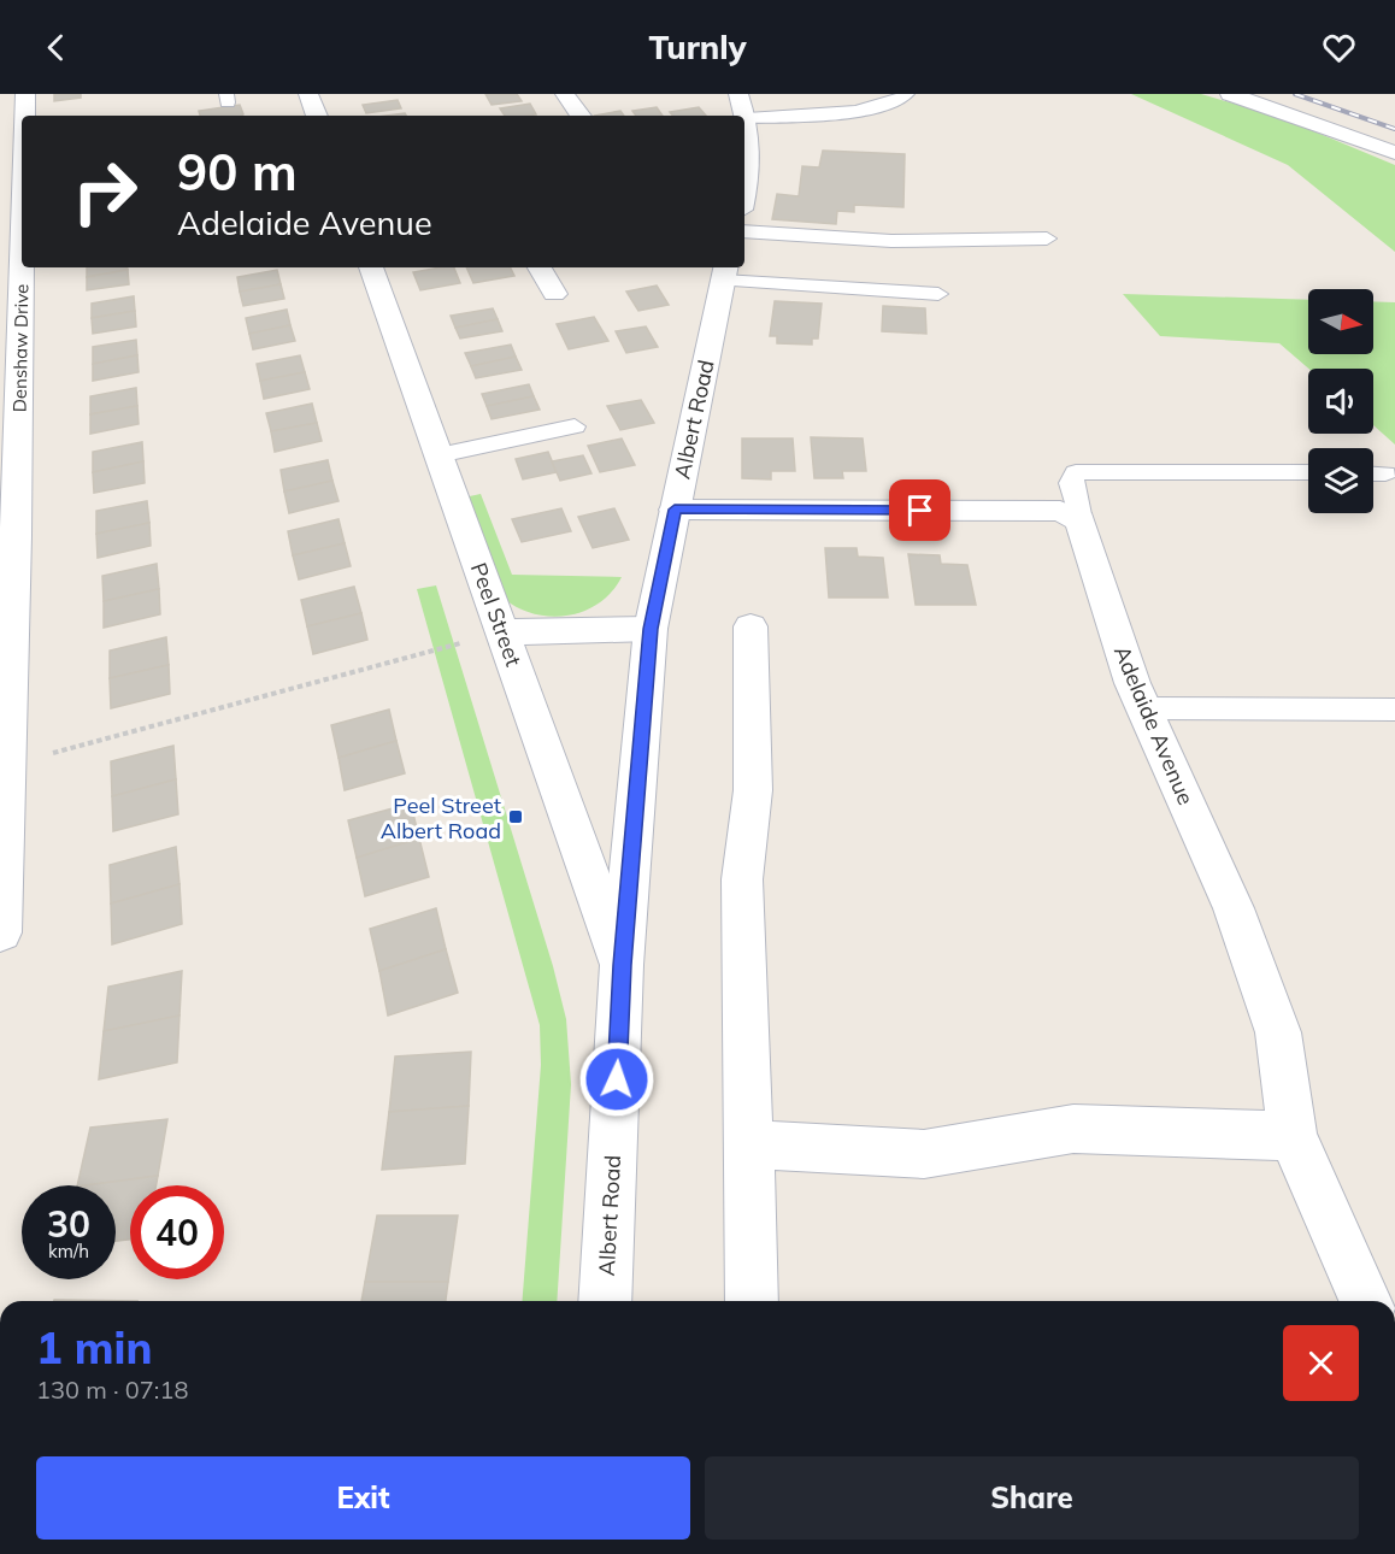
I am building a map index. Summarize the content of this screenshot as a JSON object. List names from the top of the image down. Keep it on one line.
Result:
{"streets":{"street":["Denshaw Drive","Albert Road","Peel Street","Adelaide Avenue"]},"crossings":[["Albert Road","Peel Street"]],"places":{"transit":["Peel Street Albert Road"]},"north":"right","page":{"header":"Turnly","turn":["90 m","Adelaide Avenue"],"speed":"30 km/h","limit":"40","heading":["1 min","130 m · 07:18"],"buttons":["Exit","Share"]}}
